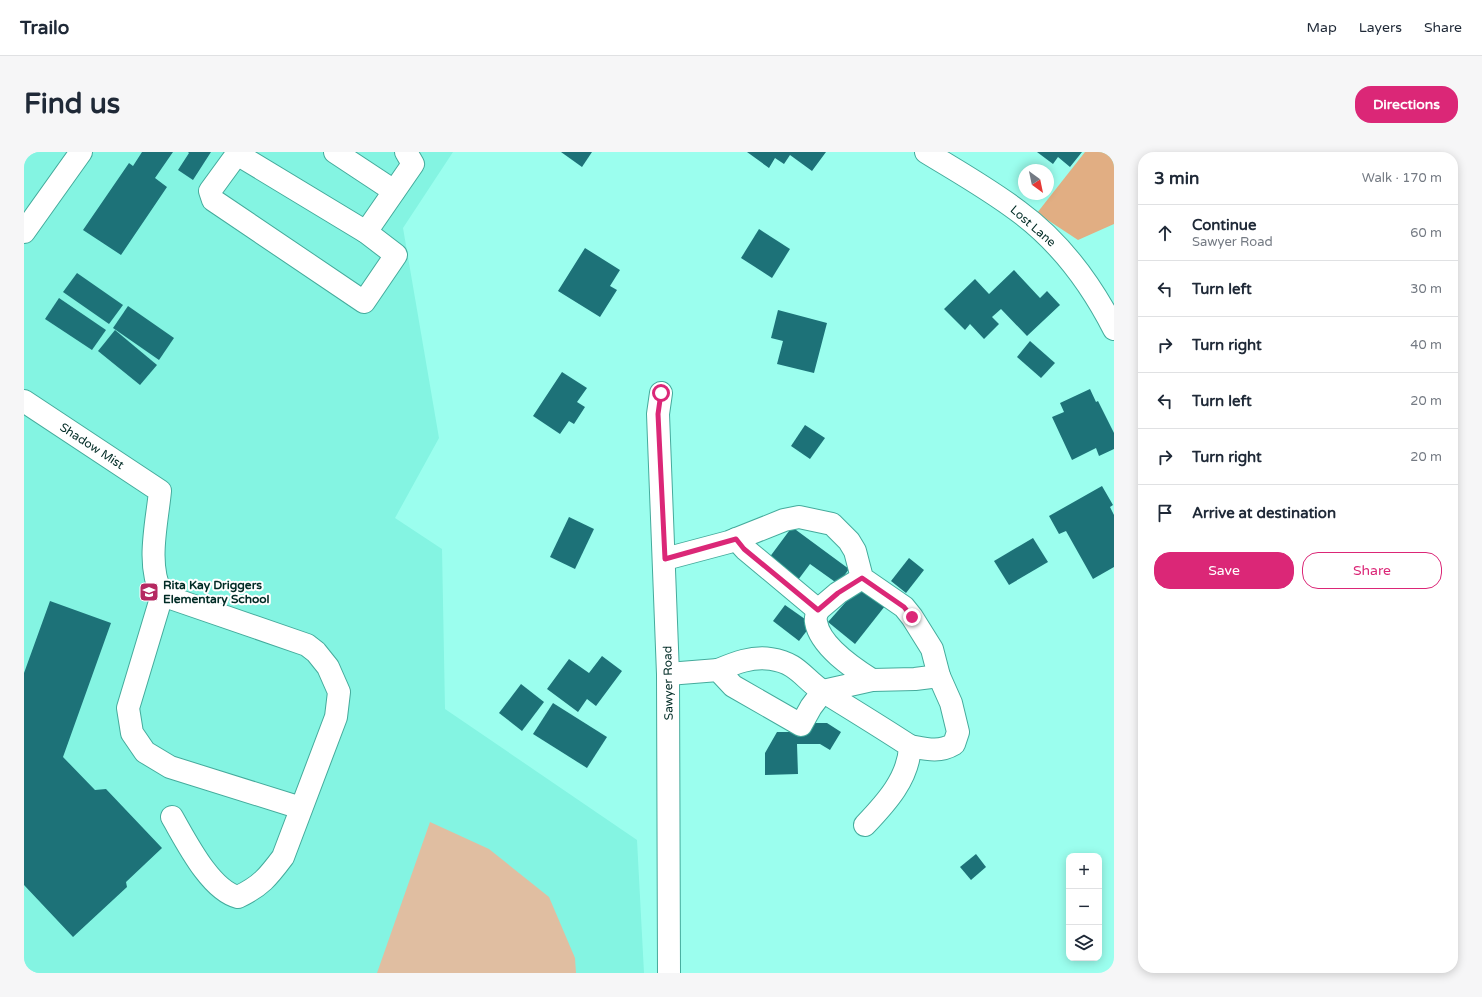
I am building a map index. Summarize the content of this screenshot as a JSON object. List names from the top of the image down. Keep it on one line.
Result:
{"streets":{"street":["Lost Lane","Shadow Mist","Sawyer Road"]},"places":{"school or university":["Rita Kay Driggers Elementary School"]},"north":"bottom right","page":{"header":"Trailo","nav":["Map","Layers","Share"],"buttons":["Directions",["Save","Share"]],"title":"Find us","heading":["3 min","Walk · 170 m"],"list":[["Continue","Sawyer Road","60 m"],["Turn left","30 m"],["Turn right","40 m"],["Turn left","20 m"],["Turn right","20 m"],"Arrive at destination"],"map_buttons":["+","−"]}}
